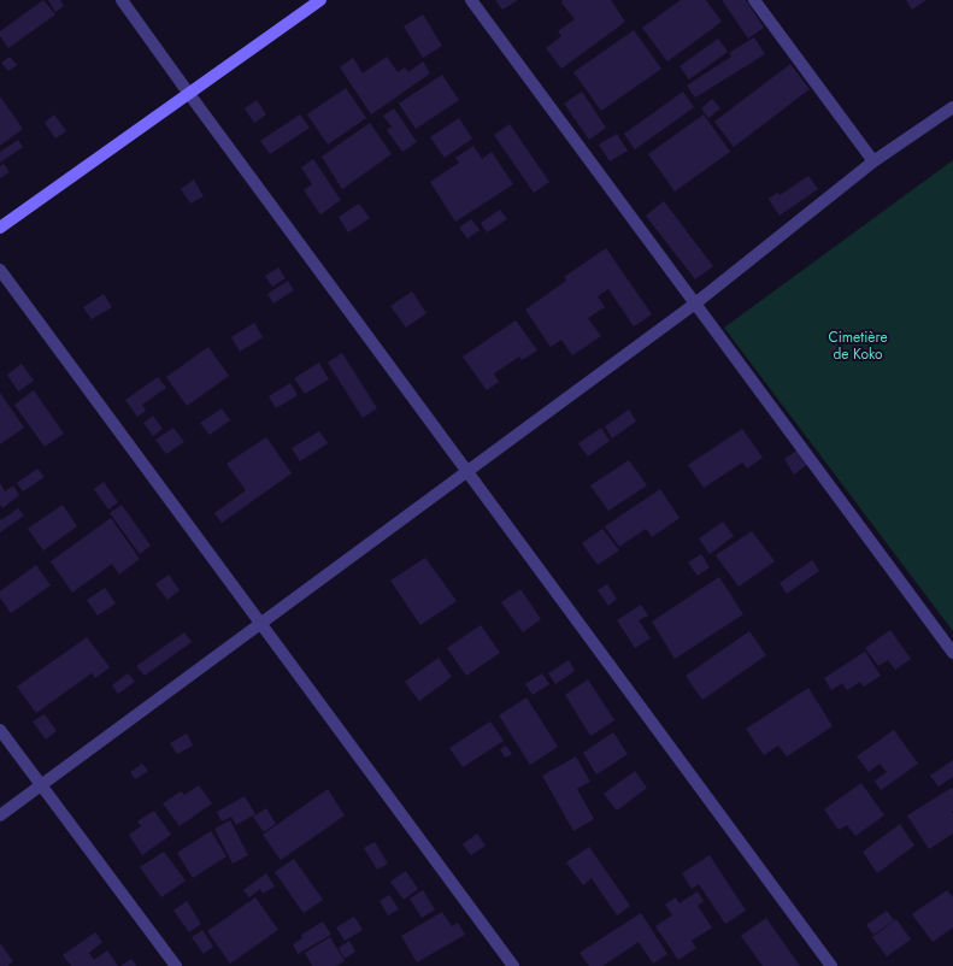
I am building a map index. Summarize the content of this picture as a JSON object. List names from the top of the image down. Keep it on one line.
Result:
{"parks":["Cimetière de Koko"]}
